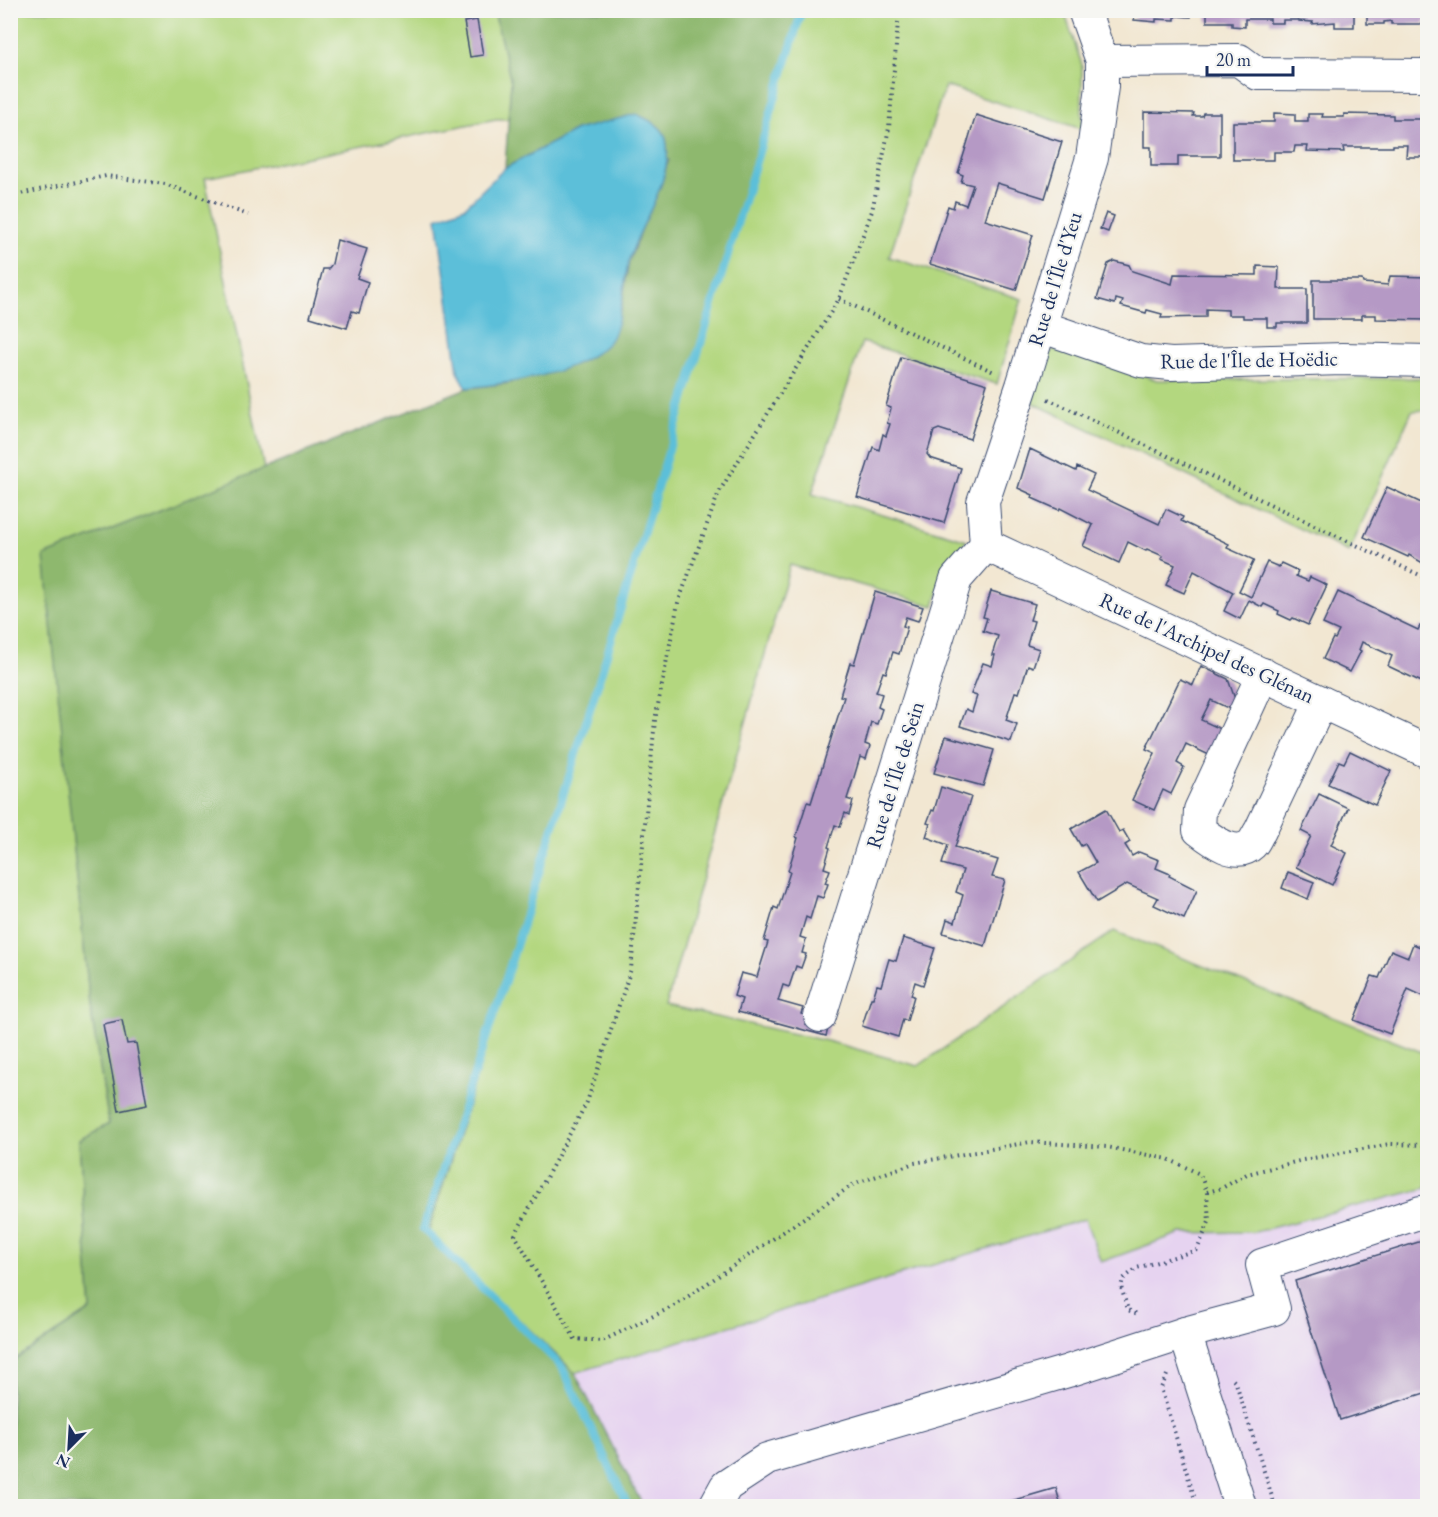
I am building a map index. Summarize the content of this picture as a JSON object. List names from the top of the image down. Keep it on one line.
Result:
{"streets":{"street":["Rue de l'Île d'Yeu","Rue de l'Île de Hoëdic","Rue de l'Archipel des Glénan","Rue de l'Île de Sein"]},"crossings":[["Rue de l'Île d'Yeu","Rue de l'Île de Hoëdic"],["Rue de l'Île d'Yeu","Rue de l'Archipel des Glénan"],["Rue de l'Île d'Yeu","Rue de l'Île de Sein"],["Rue de l'Archipel des Glénan","Rue de l'Île de Sein"]],"scale_bar":"20 m","north":"bottom left"}
